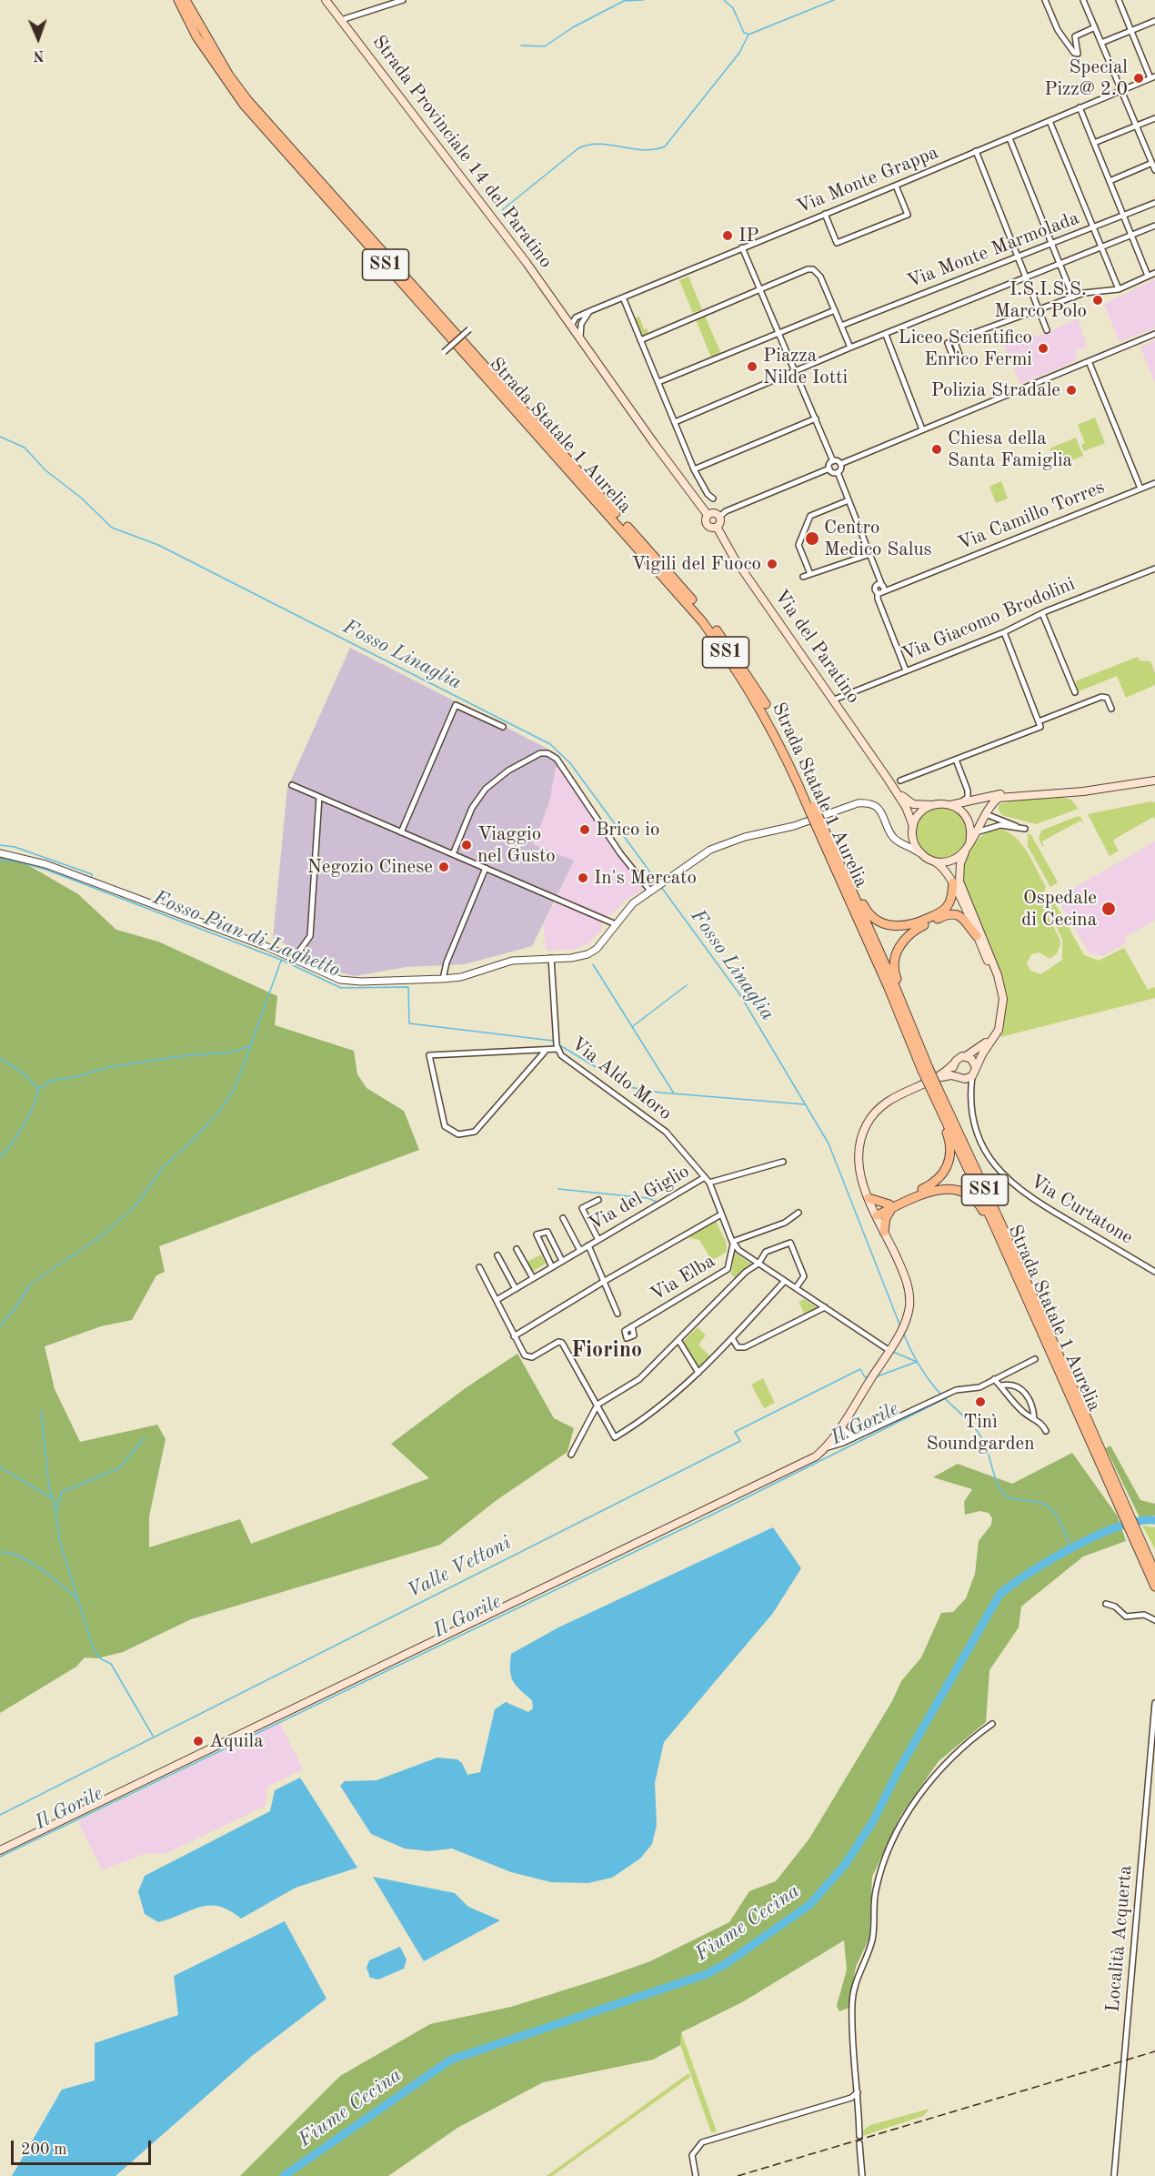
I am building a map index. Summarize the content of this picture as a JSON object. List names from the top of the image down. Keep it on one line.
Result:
{"streets":{"highway":["SS1","Strada Statale 1 Aurelia"],"main road":["Strada Provinciale 14 del Paratino","Via del Paratino"],"street":["Via Monte Grappa","Via Monte Marmolada","Via Camillo Torres","Via Giacomo Brodolini","Via Aldo Moro","Via del Giglio","Via Curtatone","Via Elba","Località Acquerta"]},"crossings":[["Strada Provinciale 14 del Paratino","Via Monte Grappa"],["Via Giacomo Brodolini","Via del Paratino"],["Via Aldo Moro","Via del Giglio"],["Via Aldo Moro","Via Elba"]],"districts":["Fiorino"],"water":["Fosso Linaglia","Fosso Pian di Laghetto","Il Gorile","Valle Vettoni","Fiume Cecina"],"places":["Special Pizz@ 2.0","IP","I.S.I.S.S. Marco Polo","Liceo Scientifico Enrico Fermi","Piazza Nilde Iotti","Polizia Stradale","Chiesa della Santa Famiglia","Centro Medico Salus","Vigili del Fuoco","Brico io","Viaggio nel Gusto","Negozio Cinese","In's Mercato","Ospedale di Cecina","Tinì Soundgarden","Aquila"],"scale_bar":"200 m","north":"bottom"}
